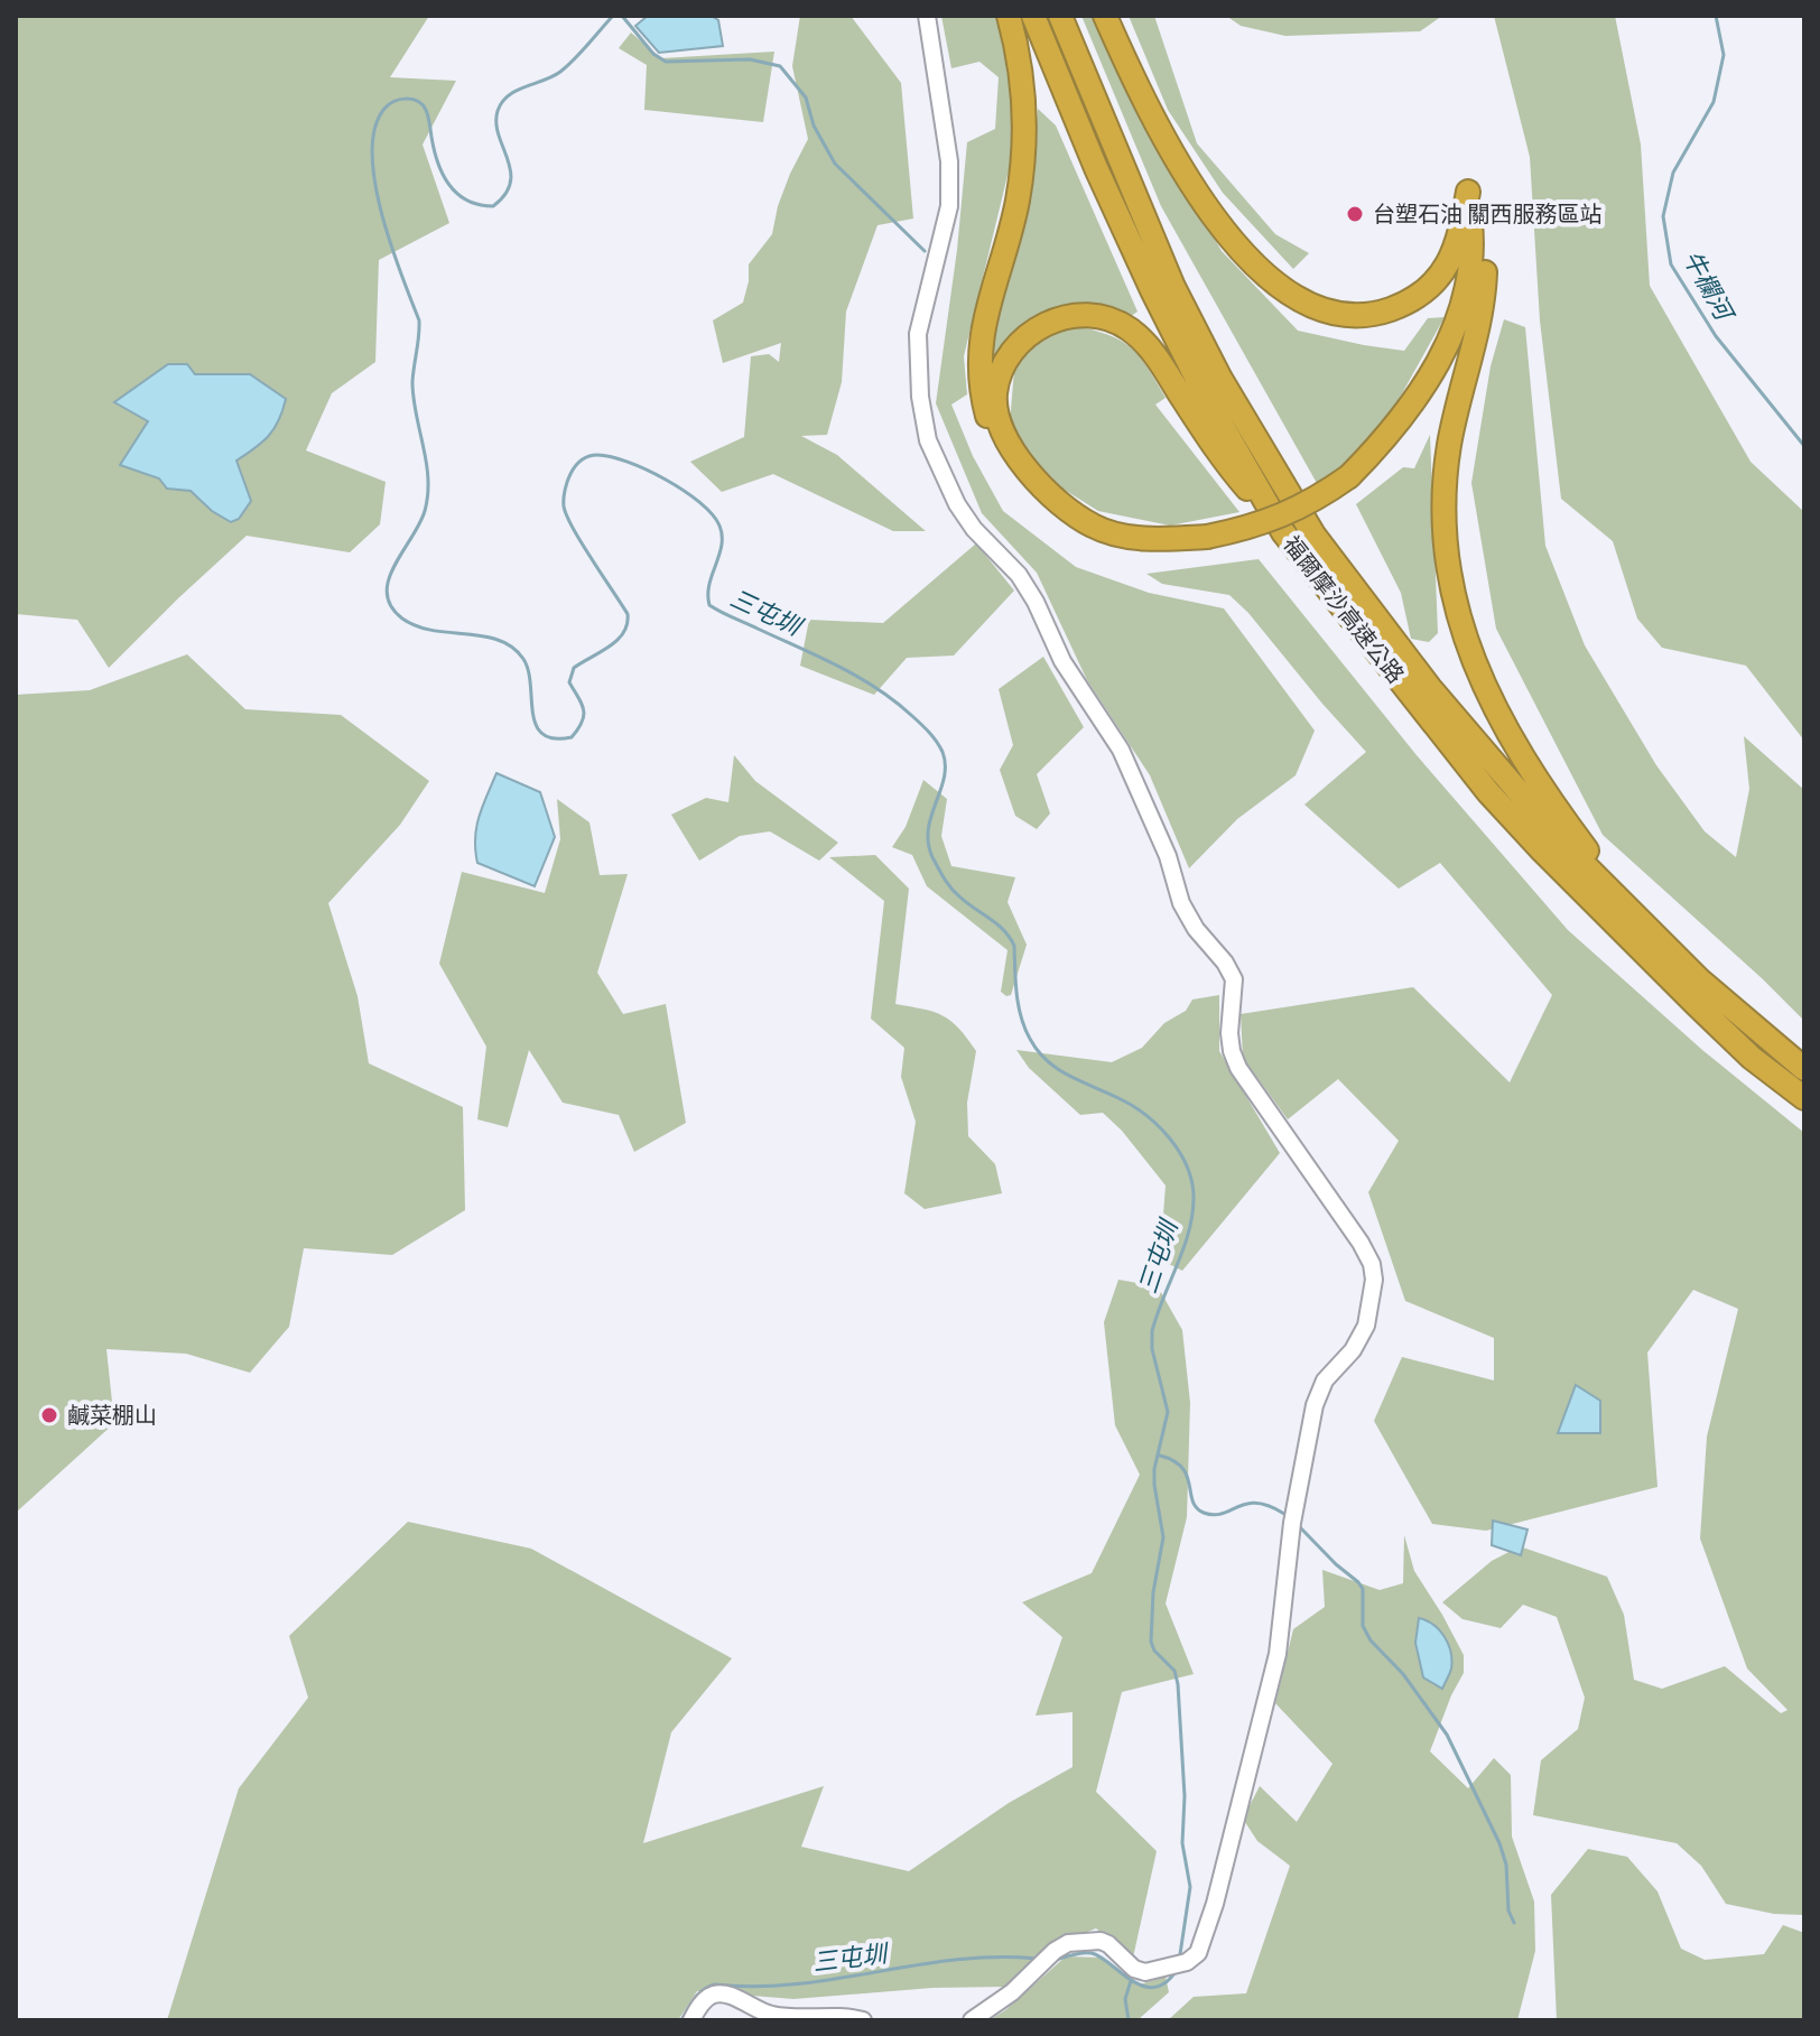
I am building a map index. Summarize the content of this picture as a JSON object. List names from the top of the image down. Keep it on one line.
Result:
{"streets":{"highway":["福爾摩沙高速公路"]},"water":["牛欄河","三屯圳"],"places":["台塑石油 關西服務區站","鹹菜棚山"]}
